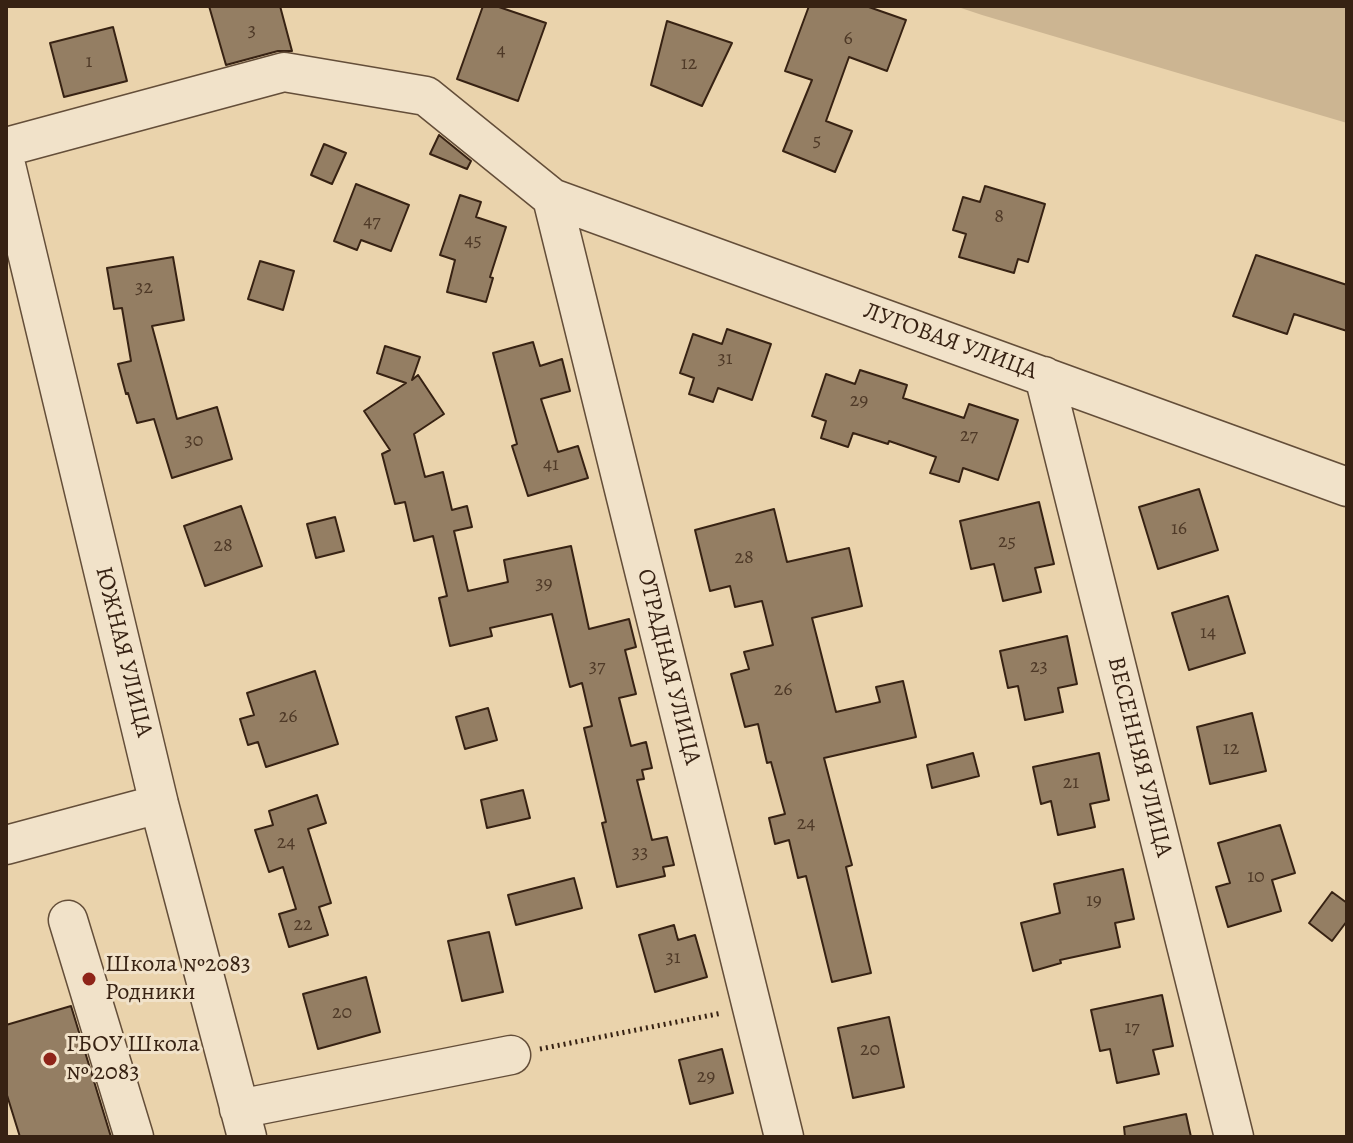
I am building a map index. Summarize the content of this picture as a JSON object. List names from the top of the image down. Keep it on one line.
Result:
{"streets":{"street":["ЛУГОВАЯ УЛИЦА","ЮЖНАЯ УЛИЦА","ОТРАДНАЯ УЛИЦА","ВЕСЕННЯЯ УЛИЦА"]},"crossings":[["ЛУГОВАЯ УЛИЦА","ОТРАДНАЯ УЛИЦА"],["ЛУГОВАЯ УЛИЦА","ВЕСЕННЯЯ УЛИЦА"]],"places":["Школа №2083 Родники","ГБОУ Школа № 2083"],"house_numbers":["3","6","4","1","12","5","8","47","45","32","31","29","27","30","41","16","25","28","28","39","14","37","23","26","26","12","21","24","24","33","10","19","22","31","20","17","20","29"]}
